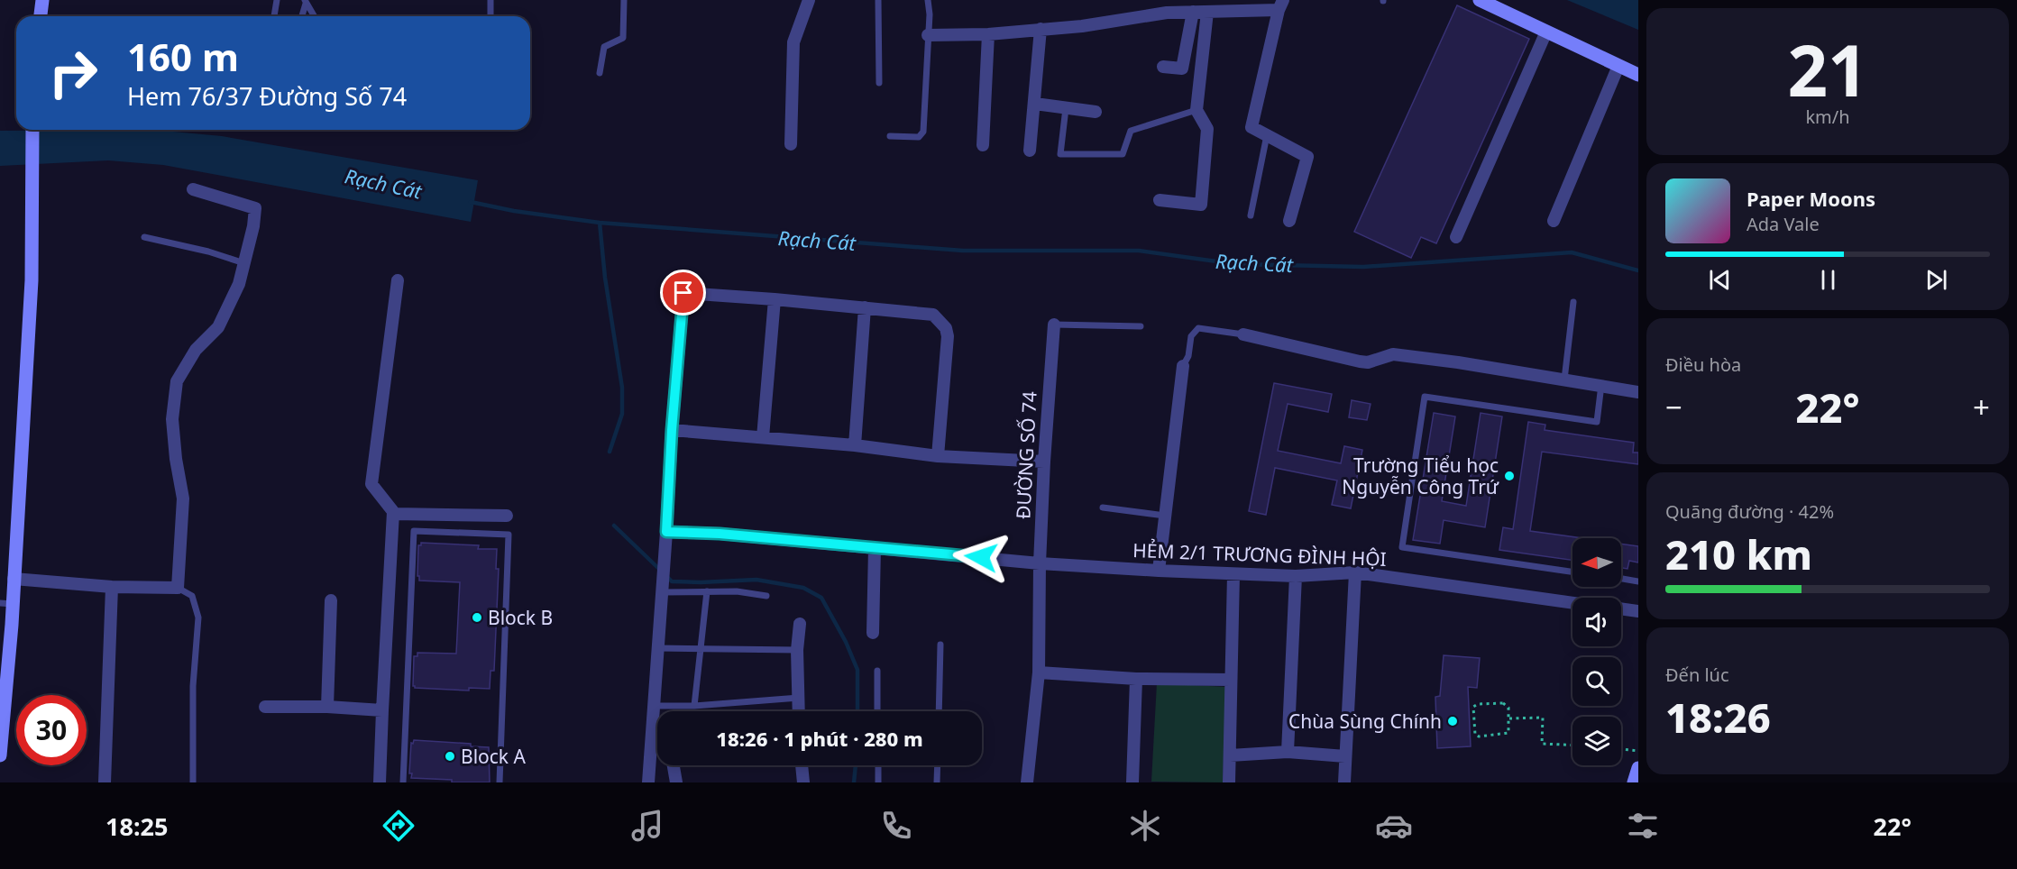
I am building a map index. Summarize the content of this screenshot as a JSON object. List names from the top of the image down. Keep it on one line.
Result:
{"streets":{"street":["ĐƯỜNG SỐ 74","HẺM 2/1 TRƯƠNG ĐÌNH HỘI"]},"crossings":[["ĐƯỜNG SỐ 74","HẺM 2/1 TRƯƠNG ĐÌNH HỘI"]],"water":["Rạch Cát"],"places":["Trường Tiểu học Nguyễn Công Trứ","Block B","Chùa Sùng Chính","Block A"],"north":"left","page":{"tile":[["21","km/h"],"Điều hòa",["Quãng đường · 42%","210 km"],["Đến lúc","18:26"]],"turn":["160 m","Hem 76/37 Đường Số 74"],"song":["Paper Moons","Ada Vale"],"heat":["−","22°","+"],"limit":"30","trip":"18:26 · 1 phút · 280 m","tabs":["18:25","22°"]}}
